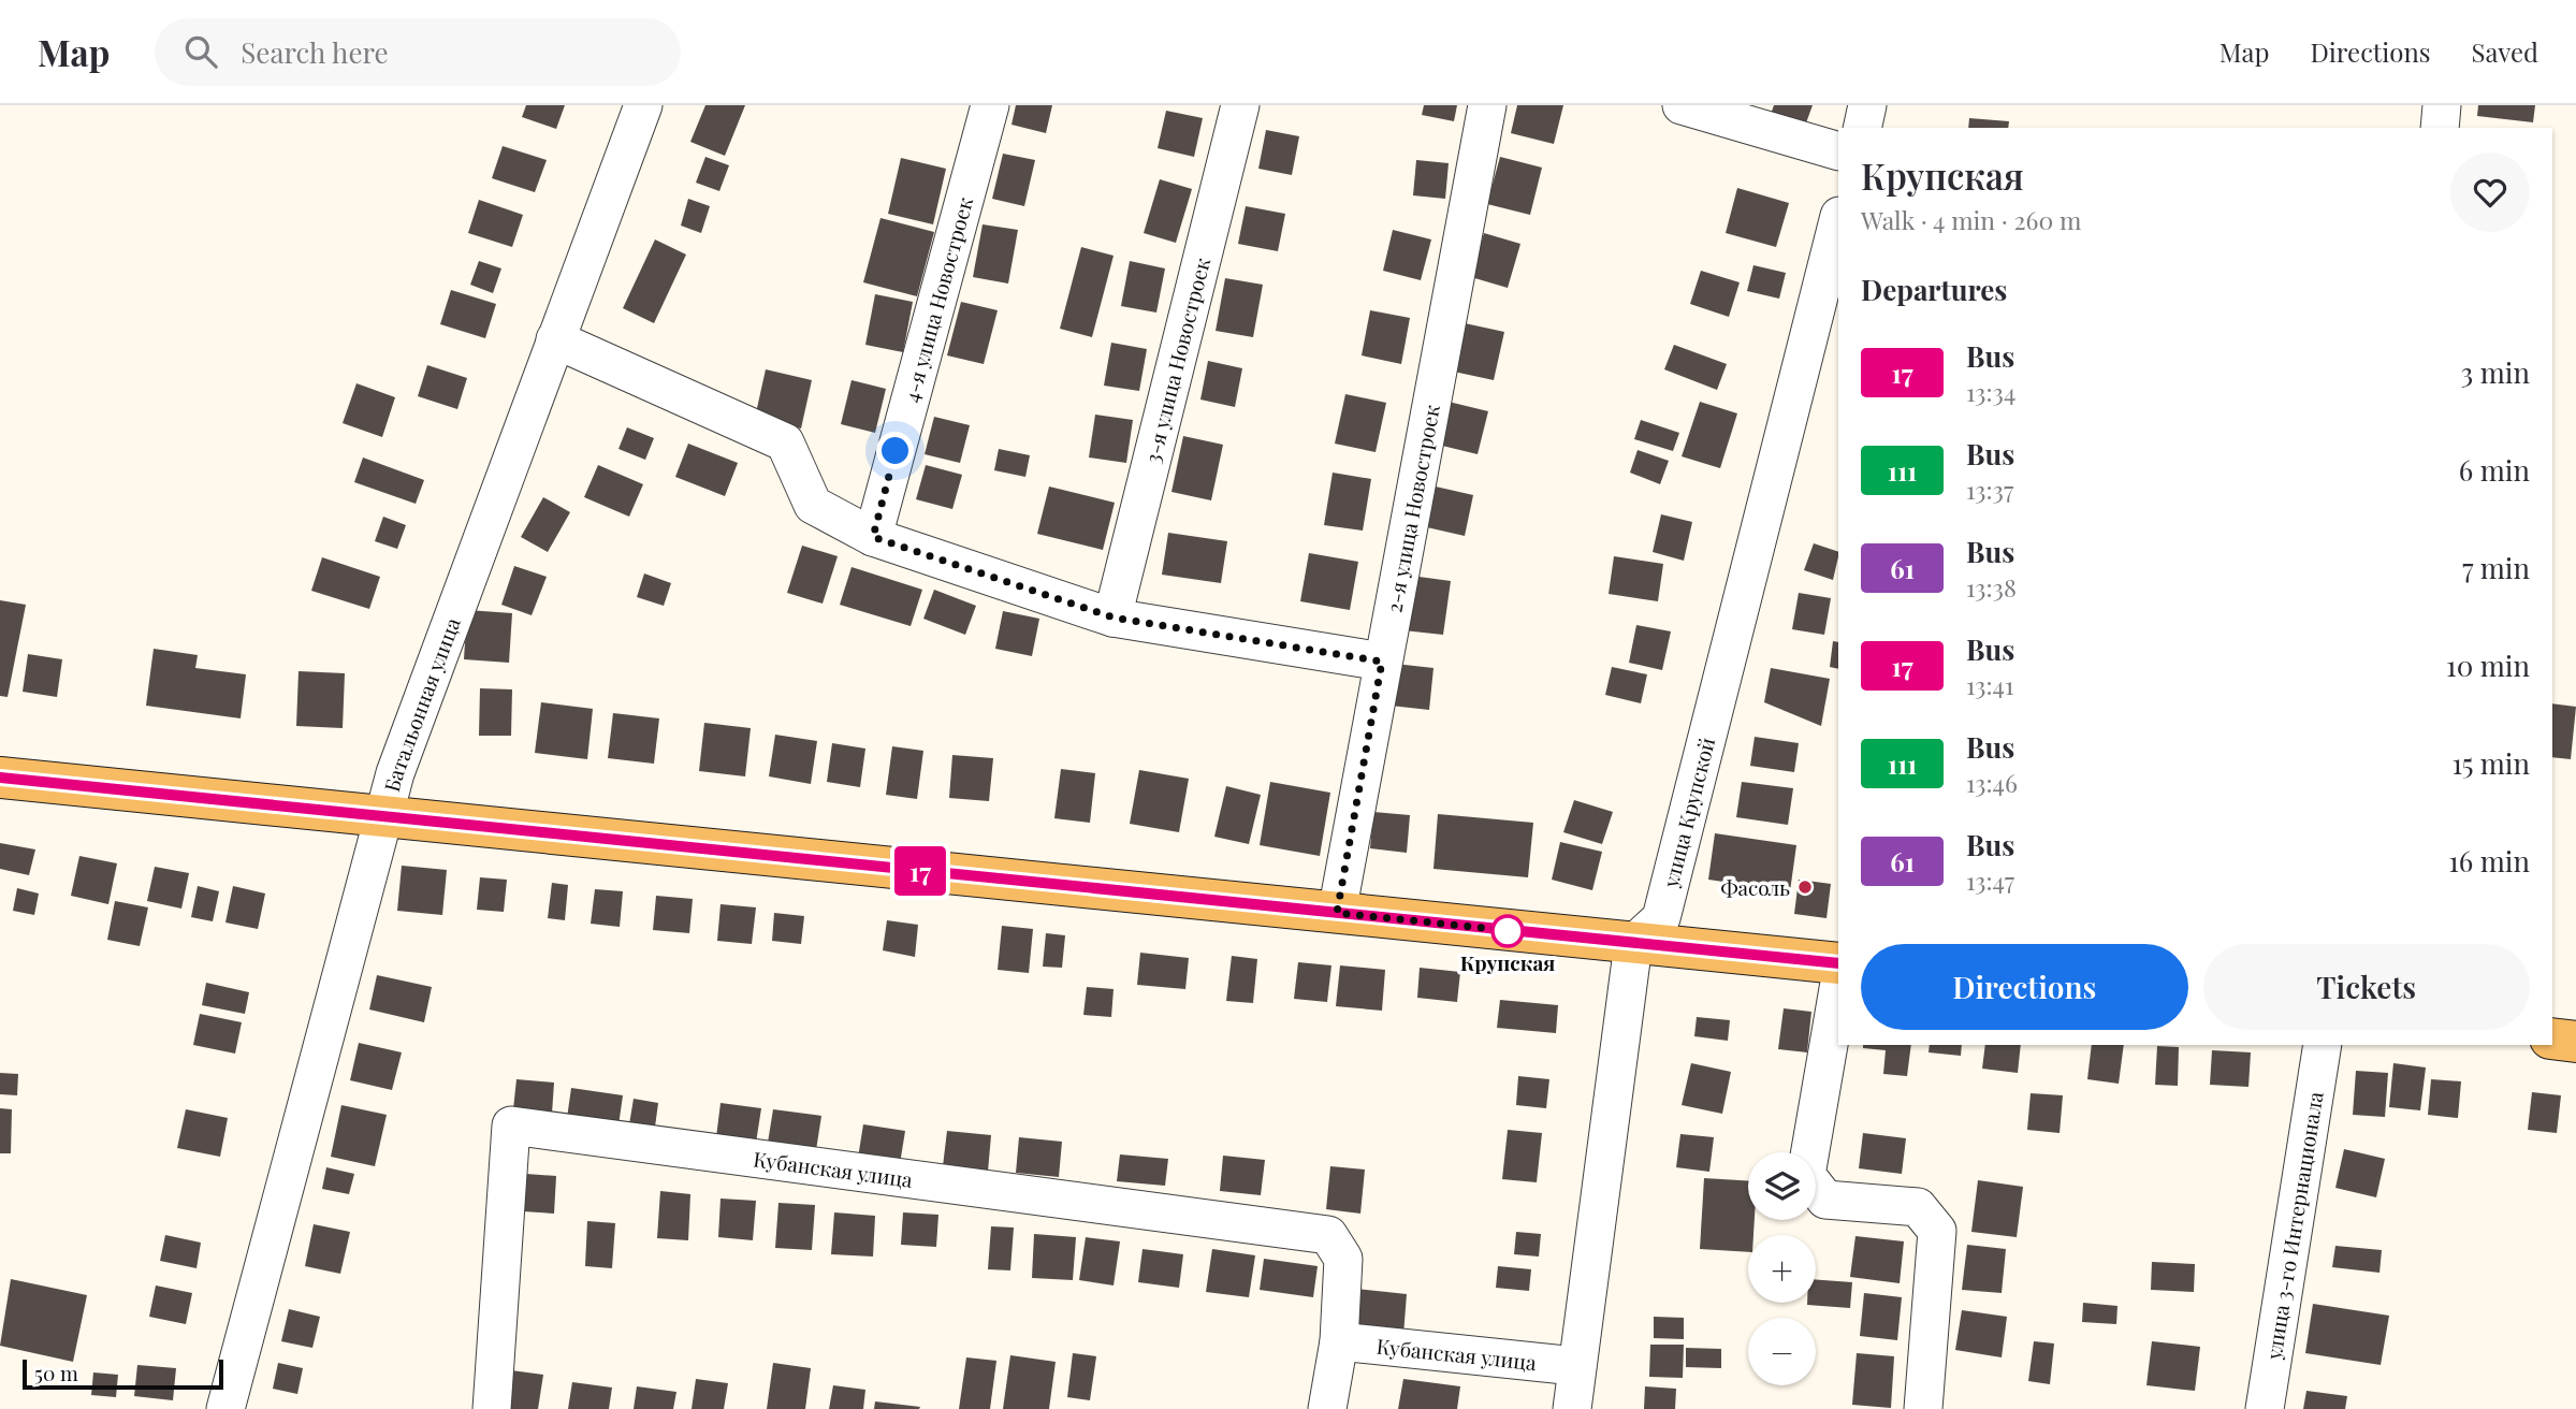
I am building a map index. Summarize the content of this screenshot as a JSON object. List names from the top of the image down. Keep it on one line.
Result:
{"streets":{"street":["4-я улица Новостроек","3-я улица Новостроек","2-я улица Новостроек","Батальонная улица","улица Крупской","Кубанская улица","улица 3-го Интернационала"]},"places":["Фасоль","Крупская"],"lines":["bus line 17"],"scale_bar":"50 m","page":{"header":"Map","search":"Search here","nav":["Map","Directions","Saved"],"on_map":"17","heading":[["Крупская","Walk · 4 min · 260 m"],"Departures"],"list":[{"mark":"17","name":"Bus","note":"13:34","value":"3 min"},{"mark":"111","name":"Bus","note":"13:37","value":"6 min"},{"mark":"61","name":"Bus","note":"13:38","value":"7 min"},{"mark":"17","name":"Bus","note":"13:41","value":"10 min"},{"mark":"111","name":"Bus","note":"13:46","value":"15 min"},{"mark":"61","name":"Bus","note":"13:47","value":"16 min"}],"buttons":["Directions","Tickets"],"map_buttons":["+","−"],"scale":"50 m"}}
